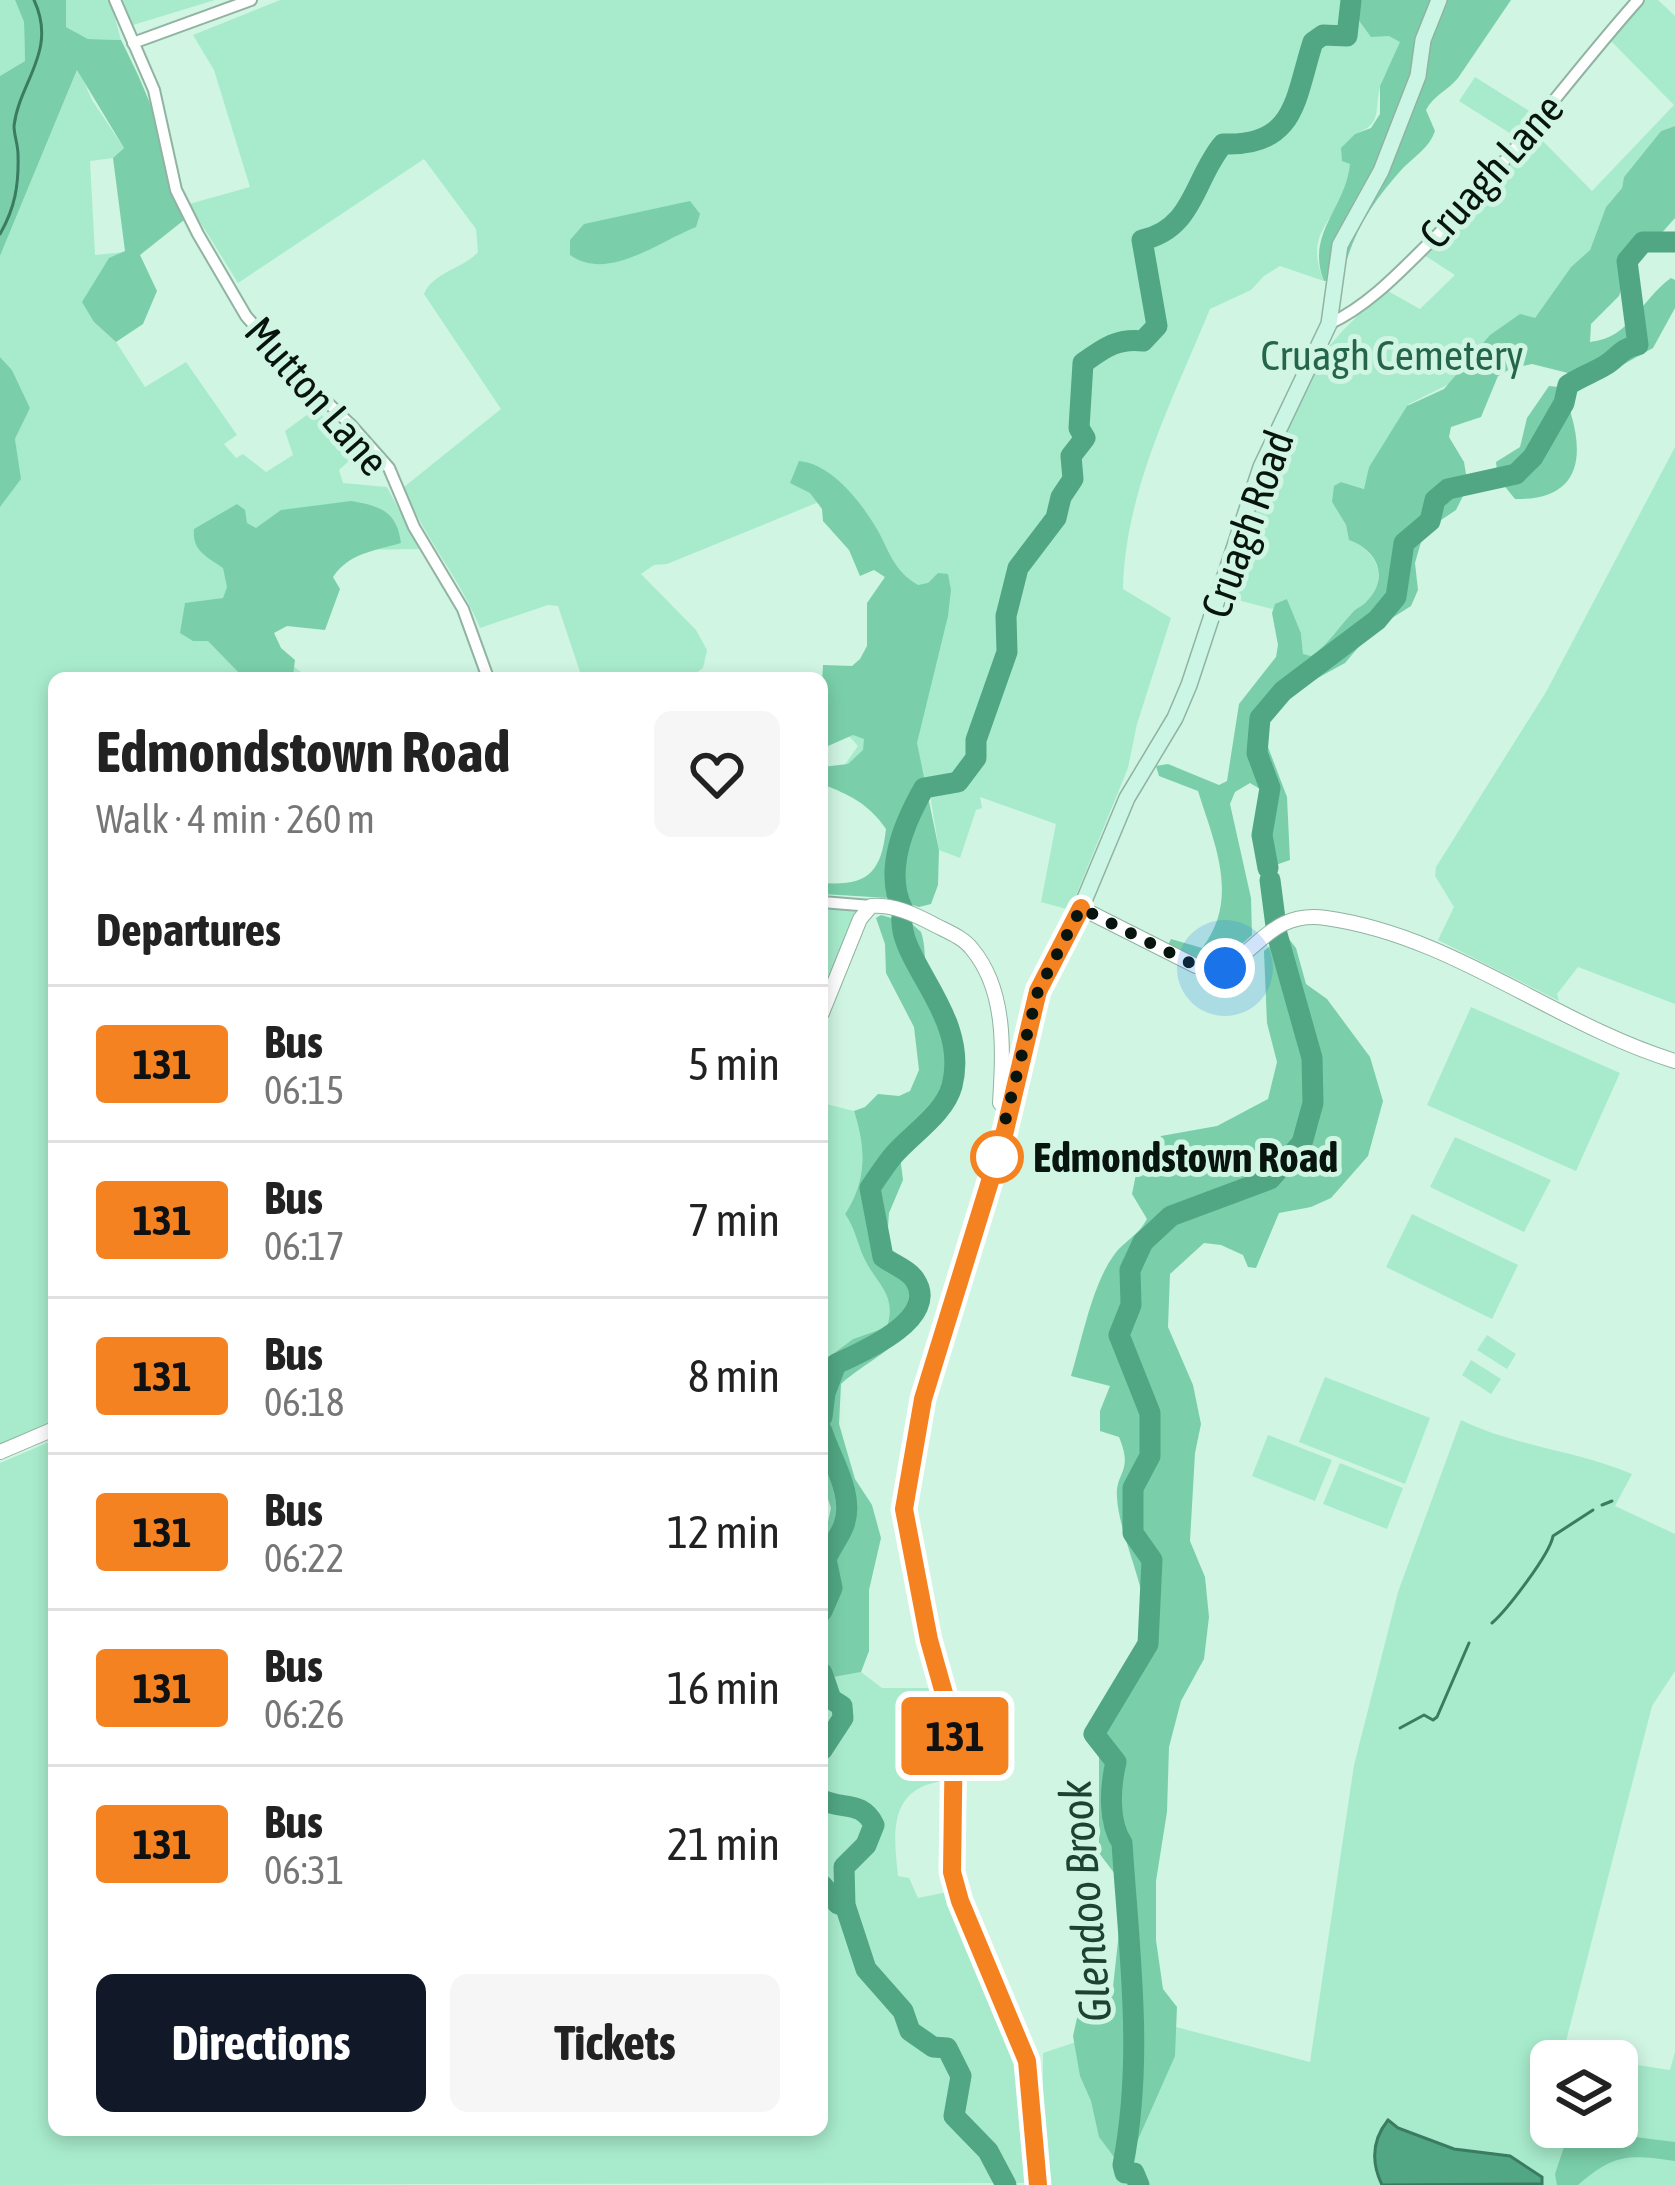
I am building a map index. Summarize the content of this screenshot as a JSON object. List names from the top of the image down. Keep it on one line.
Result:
{"streets":{"main road":["Cruagh Road"],"street":["Cruagh Lane","Mutton Lane"]},"crossings":[["Cruagh Lane","Cruagh Road"]],"water":["Glendoo Brook"],"parks":["Cruagh Cemetery"],"places":["Edmondstown Road"],"lines":["bus line 131"],"page":{"on_map":"131","heading":[["Edmondstown Road","Walk · 4 min · 260 m"],"Departures"],"list":[{"mark":"131","name":"Bus","note":"06:15","value":"5 min"},{"mark":"131","name":"Bus","note":"06:17","value":"7 min"},{"mark":"131","name":"Bus","note":"06:18","value":"8 min"},{"mark":"131","name":"Bus","note":"06:22","value":"12 min"},{"mark":"131","name":"Bus","note":"06:26","value":"16 min"},{"mark":"131","name":"Bus","note":"06:31","value":"21 min"}],"buttons":["Directions","Tickets"]}}
